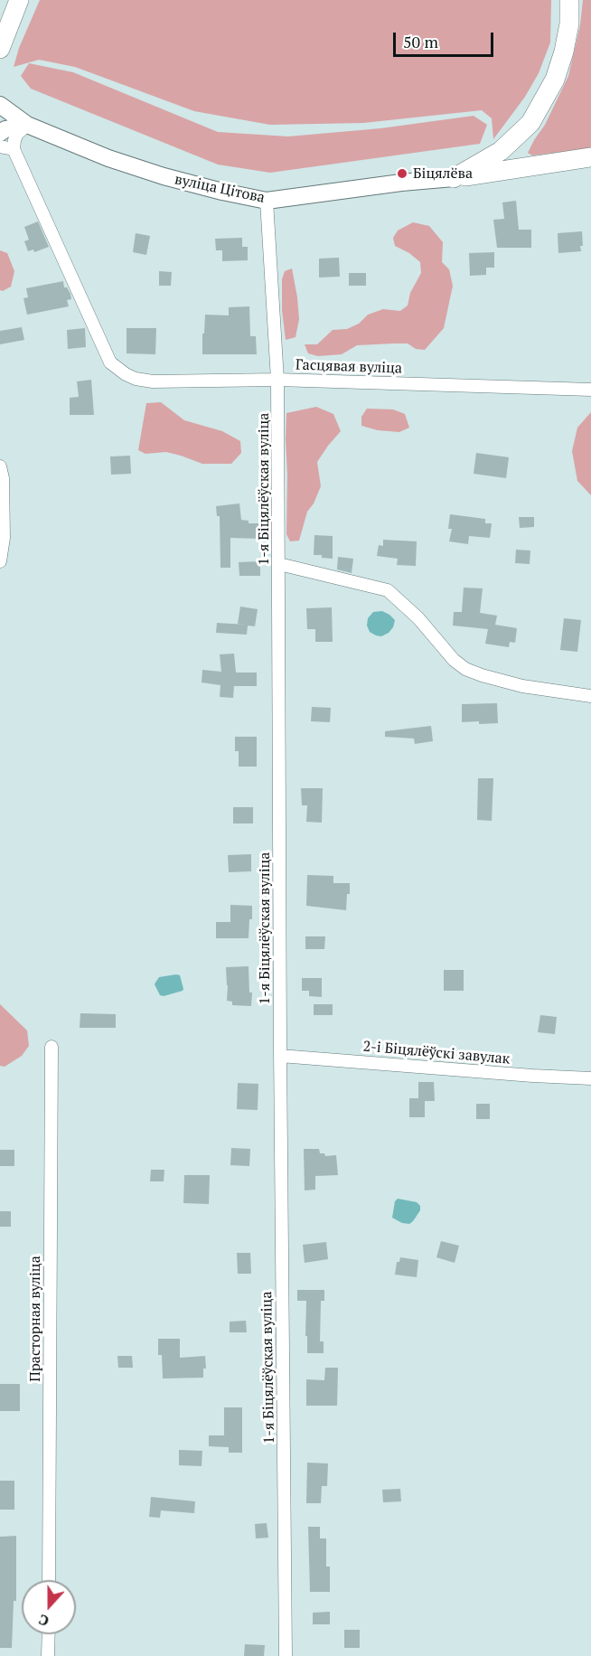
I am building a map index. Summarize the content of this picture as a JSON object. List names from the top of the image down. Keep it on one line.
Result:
{"streets":{"main road":["вуліца Цітова"],"street":["Гасцявая вуліца","1-я Біцялёўская вуліца","2-і Біцялёўскі завулак","Прасторная вуліца"]},"crossings":[["вуліца Цітова","1-я Біцялёўская вуліца"],["Гасцявая вуліца","1-я Біцялёўская вуліца"],["1-я Біцялёўская вуліца","2-і Біцялёўскі завулак"]],"places":["Біцялёва"],"scale_bar":"50 m","north":"bottom"}
